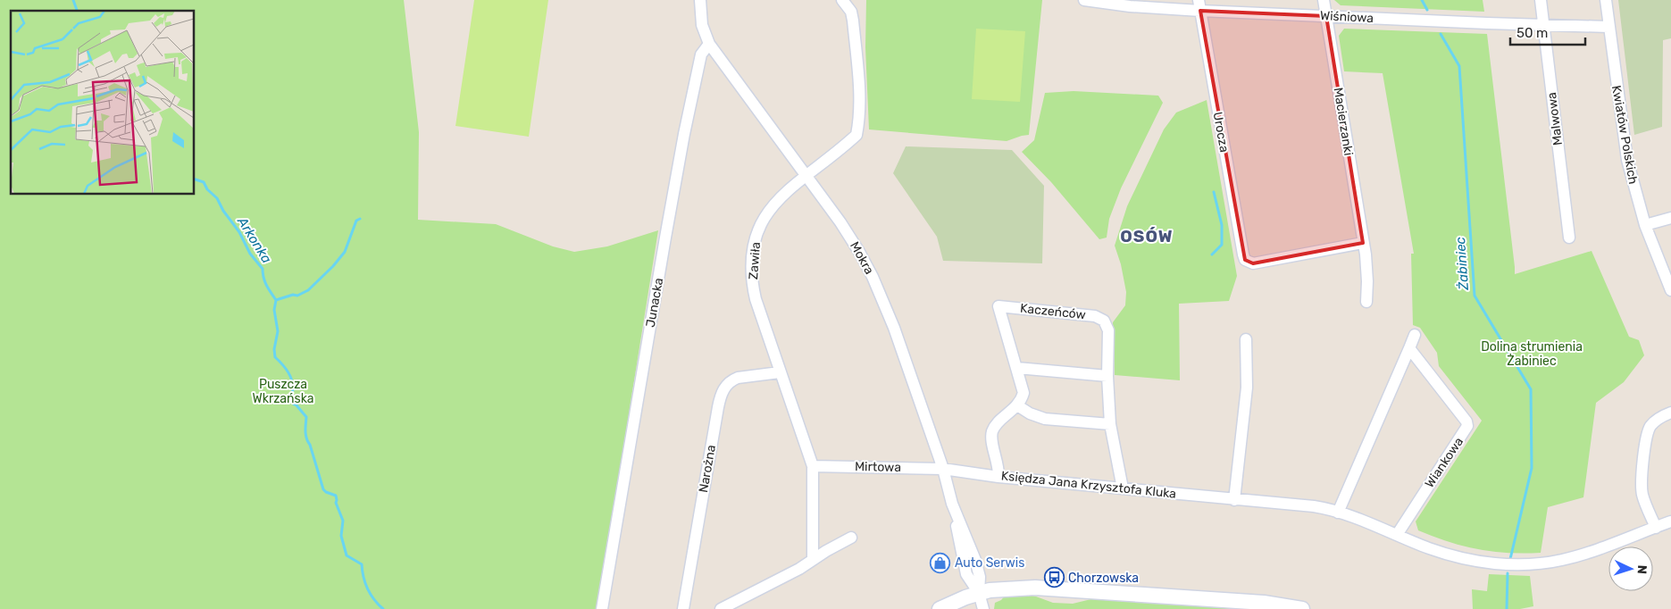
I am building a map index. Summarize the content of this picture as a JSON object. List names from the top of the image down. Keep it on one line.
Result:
{"streets":{"street":["Wiśniowa","Malwowa","Macierzanki","Urocza","Kwiatów Polskich","Mokra","Zawiła","Junacka","Kaczeńców","Wiankowa","Mirtowa","Narożna","Księdza Jana Krzysztofa Kluka"]},"crossings":[["Wiśniowa","Malwowa"],["Wiśniowa","Macierzanki"],["Wiśniowa","Urocza"],["Wiśniowa","Kwiatów Polskich"],["Macierzanki","Urocza"],["Mokra","Zawiła"],["Mokra","Junacka"],["Mokra","Mirtowa"],["Mokra","Księdza Jana Krzysztofa Kluka"],["Zawiła","Mirtowa"],["Zawiła","Narożna"],["Kaczeńców","Księdza Jana Krzysztofa Kluka"],["Wiankowa","Księdza Jana Krzysztofa Kluka"],["Mirtowa","Księdza Jana Krzysztofa Kluka"]],"districts":["OSÓW"],"water":["Arkonka","Żabiniec"],"parks":["Dolina strumienia Żabiniec","Puszcza Wkrzańska"],"places":{"shop":["Auto Serwis"],"bus stop":["Chorzowska"]},"scale_bar":"50 m","north":"right"}
